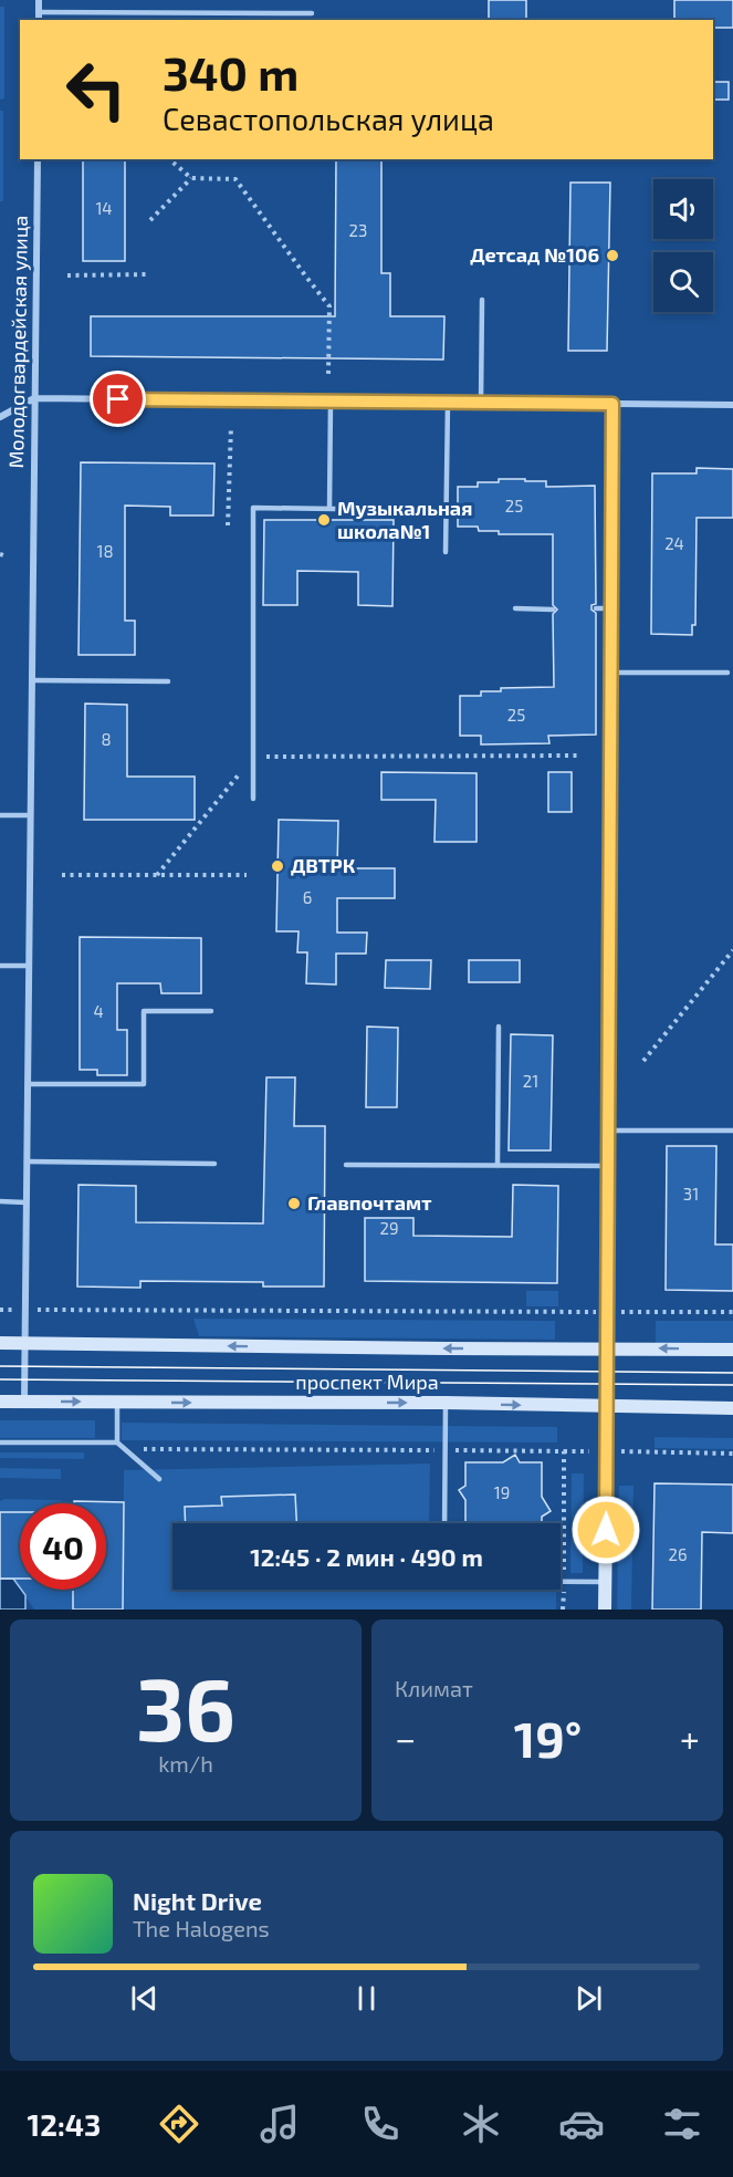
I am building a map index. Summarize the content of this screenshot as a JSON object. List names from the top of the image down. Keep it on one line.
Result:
{"streets":{"main road":["проспект Мира"],"street":["Молодогвардейская улица"]},"crossings":[["Молодогвардейская улица","проспект Мира"]],"places":["Детсад №106","Музыкальная школа№1","ДВТРК","Главпочтамт"],"house_numbers":["14","23","25","24","18","25","8","6","4","21","31","29","19","26"],"page":{"turn":["340 m","Севастопольская улица"],"limit":"40","trip":"12:45 · 2 мин · 490 m","tile":[["36","km/h"],"Климат"],"heat":["−","19°","+"],"song":["Night Drive","The Halogens"],"tabs":"12:43"}}
